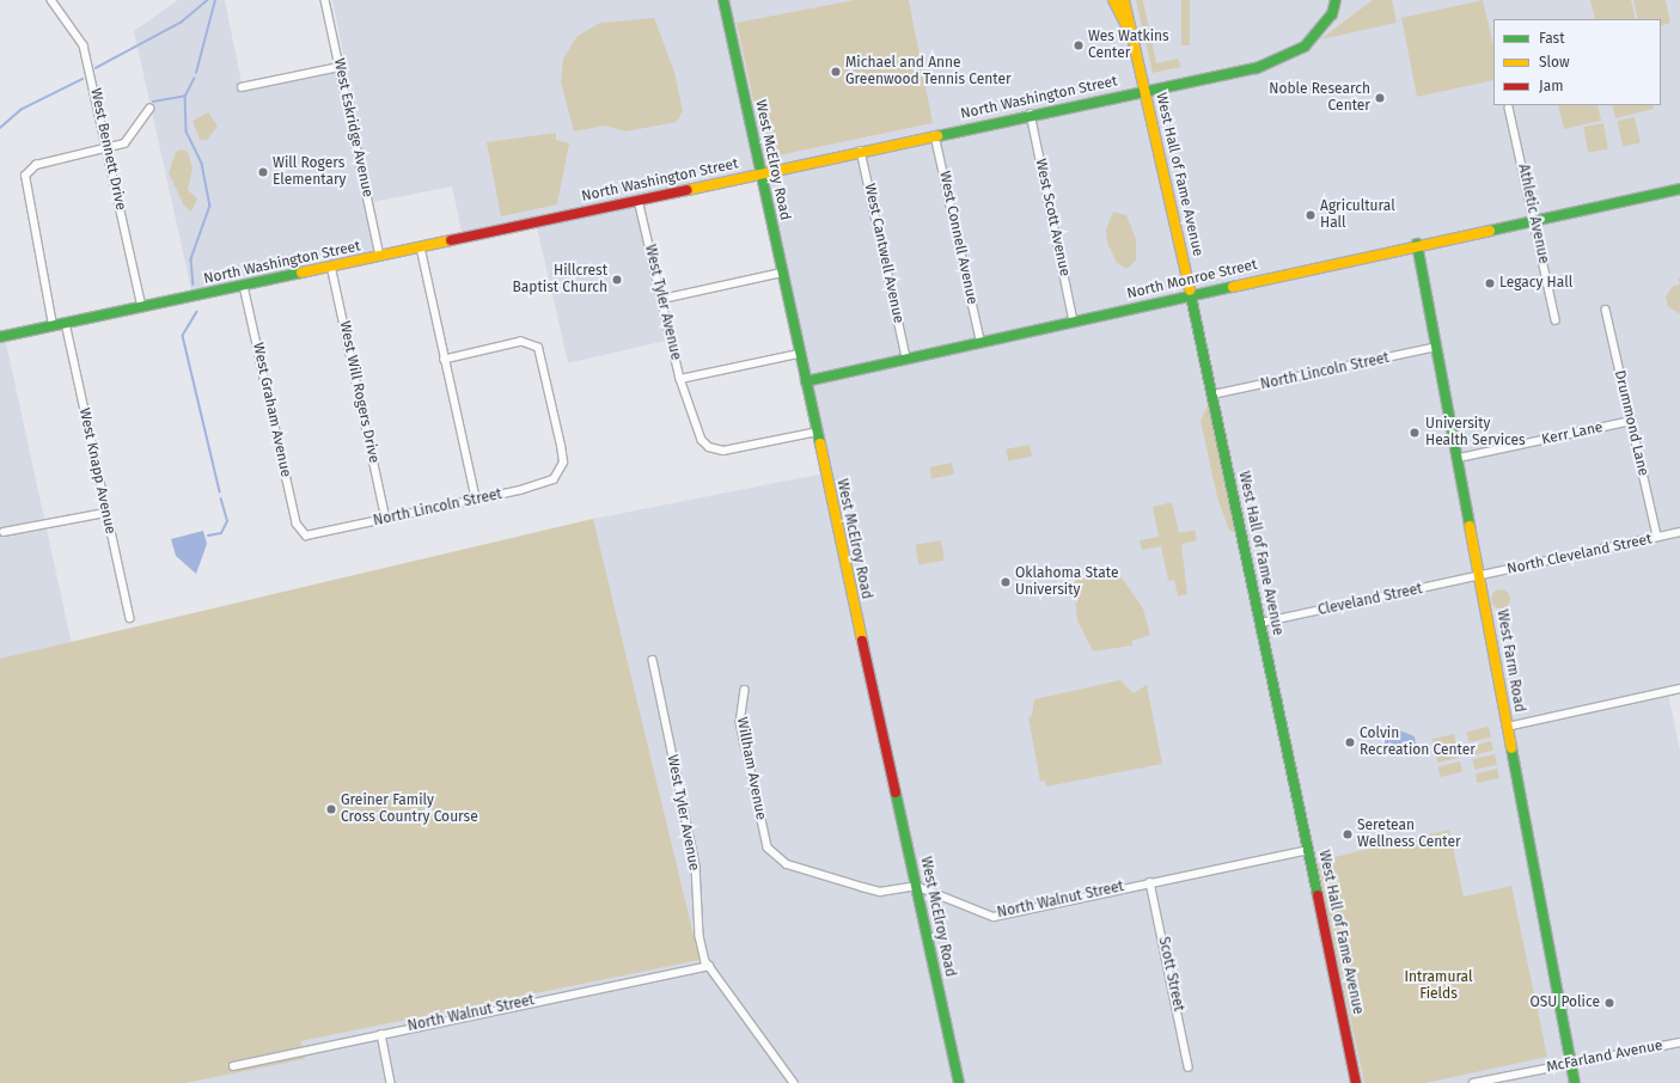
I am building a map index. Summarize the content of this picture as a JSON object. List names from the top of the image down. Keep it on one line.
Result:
{"streets":{"street":["North Washington Street","West Eskridge Avenue","West Bennett Drive","West McElroy Road","West Hall of Fame Avenue","Athletic Avenue","West Scott Avenue","West Connell Avenue","West Cantwell Avenue","North Monroe Street","West Tyler Avenue","North Lincoln Street","West Will Rogers Drive","West Graham Avenue","Drummond Lane","Kerr Lane","West Knapp Avenue","North Cleveland Street","Cleveland Street","West Farm Road","Willham Avenue","North Walnut Street","Scott Street","McFarland Avenue"]},"crossings":[["North Washington Street","West Eskridge Avenue"],["North Washington Street","West Bennett Drive"],["North Washington Street","West McElroy Road"],["North Washington Street","West Hall of Fame Avenue"],["North Washington Street","West Scott Avenue"],["North Washington Street","West Connell Avenue"],["North Washington Street","West Cantwell Avenue"],["North Washington Street","West Tyler Avenue"],["North Washington Street","West Will Rogers Drive"],["North Washington Street","West Graham Avenue"],["North Washington Street","West Knapp Avenue"],["West McElroy Road","North Monroe Street"],["West McElroy Road","West Tyler Avenue"],["West McElroy Road","Willham Avenue"],["West McElroy Road","North Walnut Street"],["West Hall of Fame Avenue","North Monroe Street"],["West Hall of Fame Avenue","North Lincoln Street"],["West Hall of Fame Avenue","Cleveland Street"],["West Hall of Fame Avenue","North Walnut Street"],["Athletic Avenue","North Monroe Street"],["West Scott Avenue","North Monroe Street"],["West Connell Avenue","North Monroe Street"],["West Cantwell Avenue","North Monroe Street"],["North Monroe Street","West Farm Road"],["West Tyler Avenue","North Walnut Street"],["North Lincoln Street","West Will Rogers Drive"],["North Lincoln Street","West Graham Avenue"],["North Lincoln Street","West Farm Road"],["Drummond Lane","Kerr Lane"],["Drummond Lane","North Cleveland Street"],["Kerr Lane","West Farm Road"],["North Cleveland Street","Cleveland Street"],["North Cleveland Street","West Farm Road"],["Cleveland Street","West Farm Road"],["West Farm Road","McFarland Avenue"],["Willham Avenue","North Walnut Street"],["North Walnut Street","Scott Street"]],"parks":["Intramural Fields"],"places":["Wes Watkins Center","Michael and Anne Greenwood Tennis Center","Noble Research Center","Will Rogers Elementary","Agricultural Hall","Hillcrest Baptist Church","Legacy Hall","University Health Services","Oklahoma State University","Colvin Recreation Center","Greiner Family Cross Country Course","Seretean Wellness Center","OSU Police"],"legend":["Fast","Slow","Jam"]}
